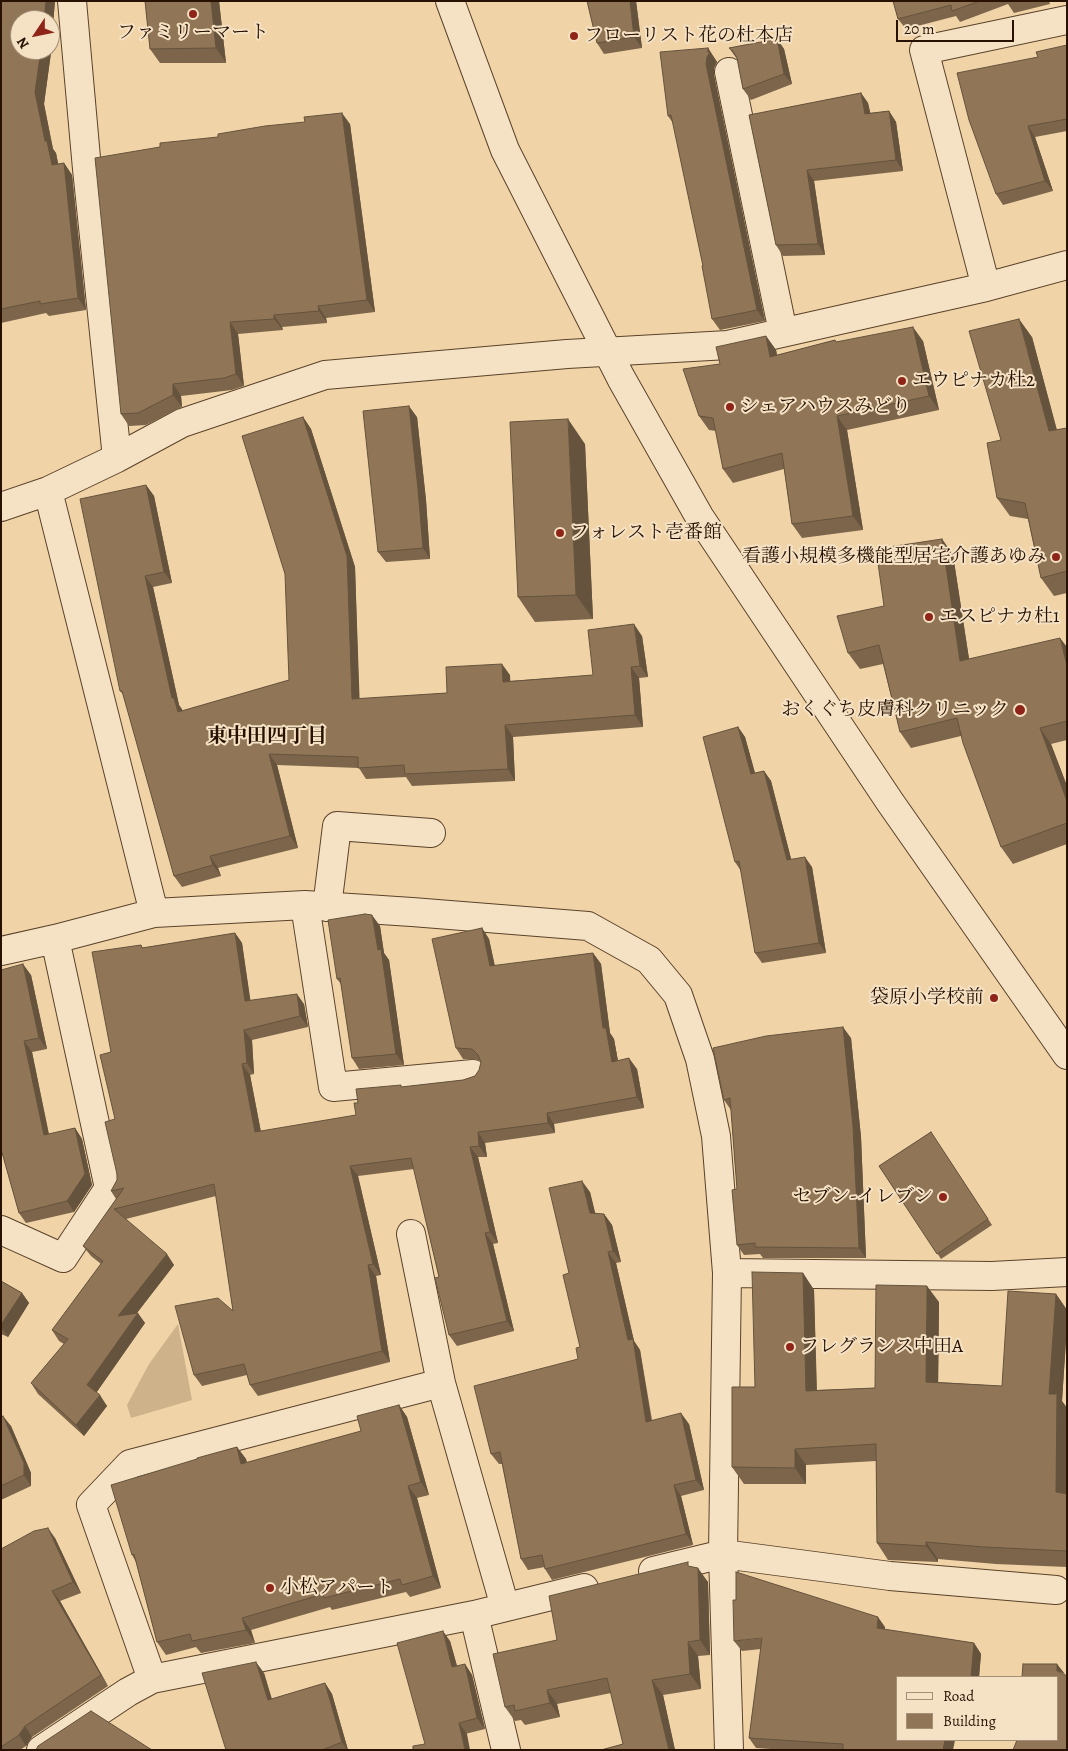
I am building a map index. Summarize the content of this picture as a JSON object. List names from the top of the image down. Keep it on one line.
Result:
{"districts":["東中田四丁目"],"places":["ファミリーマート","フローリスト花の杜本店","エウピナカ杜2","シェアハウスみどり","フォレスト壱番館","看護小規模多機能型居宅介護あゆみ","エスピナカ杜1","おくぐち皮膚科クリニック","袋原小学校前","セブン-イレブン","フレグランス中田A","小松アパート"],"legend":["Road","Building"],"scale_bar":"20 m","north":"bottom left"}
